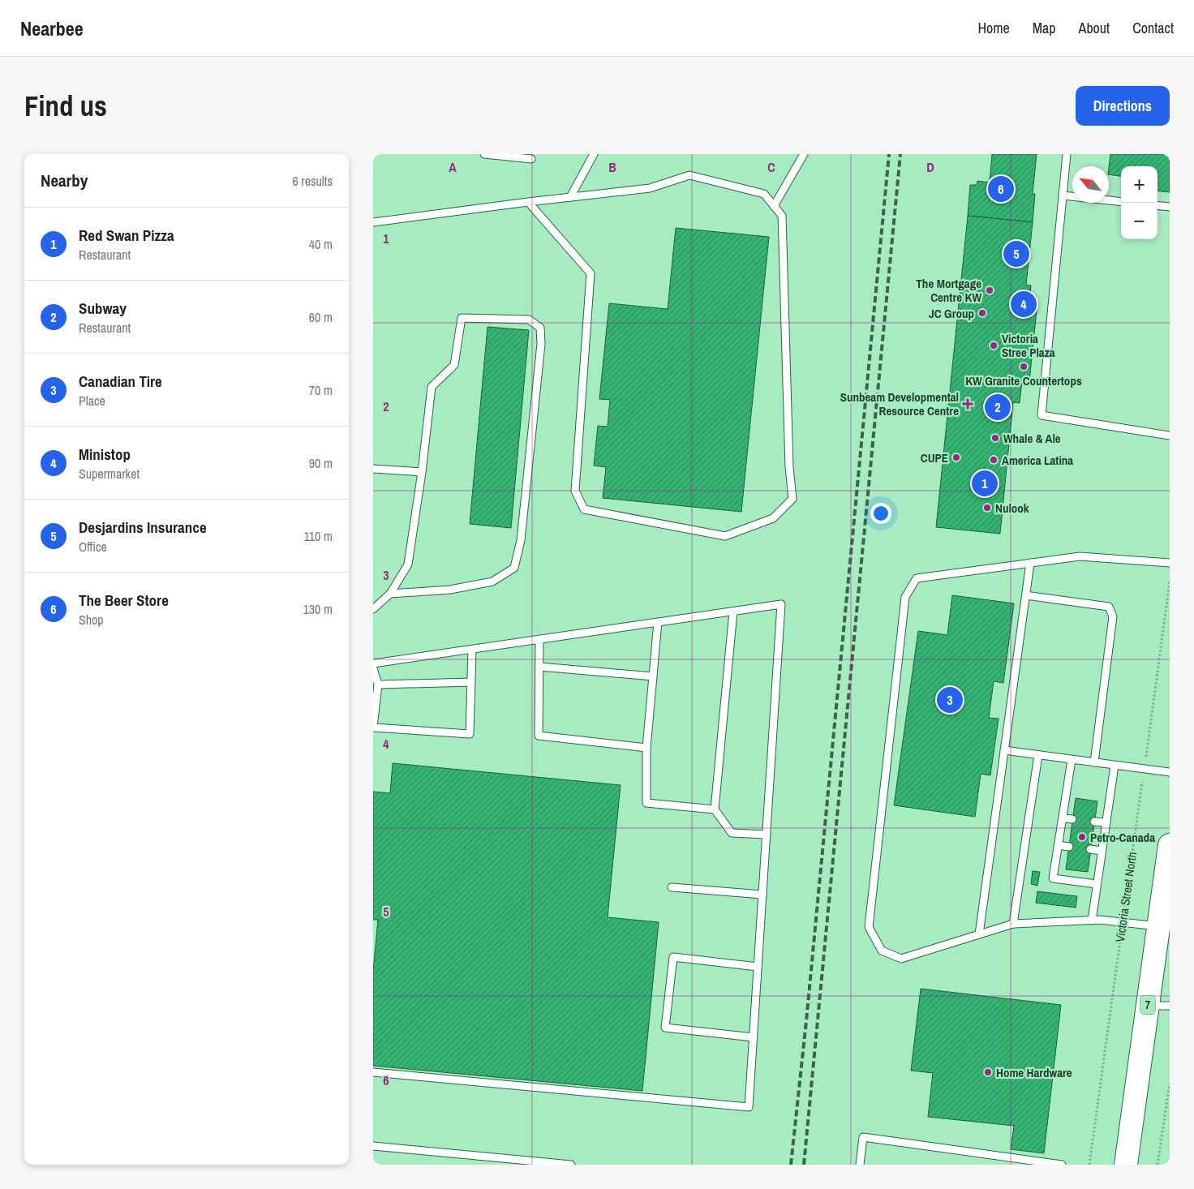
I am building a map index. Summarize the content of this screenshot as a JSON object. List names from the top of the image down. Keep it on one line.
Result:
{"streets":{"main road":["7"],"path":["Victoria Street North"]},"places":{"other":["The Mortgage Centre KW","JC Group","Victoria Stree Plaza","KW Granite Countertops","Whale & Ale","CUPE","America Latina","Nulook","Petro-Canada","Home Hardware"],"health":["Sunbeam Developmental Resource Centre"]},"north":"top left","page":{"header":"Nearbee","nav":["Home","Map","About","Contact"],"buttons":"Directions","title":"Find us","heading":["Nearby","6 results"],"map_buttons":["+","−"],"pins":["6","5","4","2","1","3"],"list":[{"mark":"1","name":"Red Swan Pizza","note":"Restaurant","value":"40 m"},{"mark":"2","name":"Subway","note":"Restaurant","value":"60 m"},{"mark":"3","name":"Canadian Tire","note":"Place","value":"70 m"},{"mark":"4","name":"Ministop","note":"Supermarket","value":"90 m"},{"mark":"5","name":"Desjardins Insurance","note":"Office","value":"110 m"},{"mark":"6","name":"The Beer Store","note":"Shop","value":"130 m"}]},"grid":{"columns":["A","B","C","D"],"rows":["1","2","3","4","5","6"]}}
